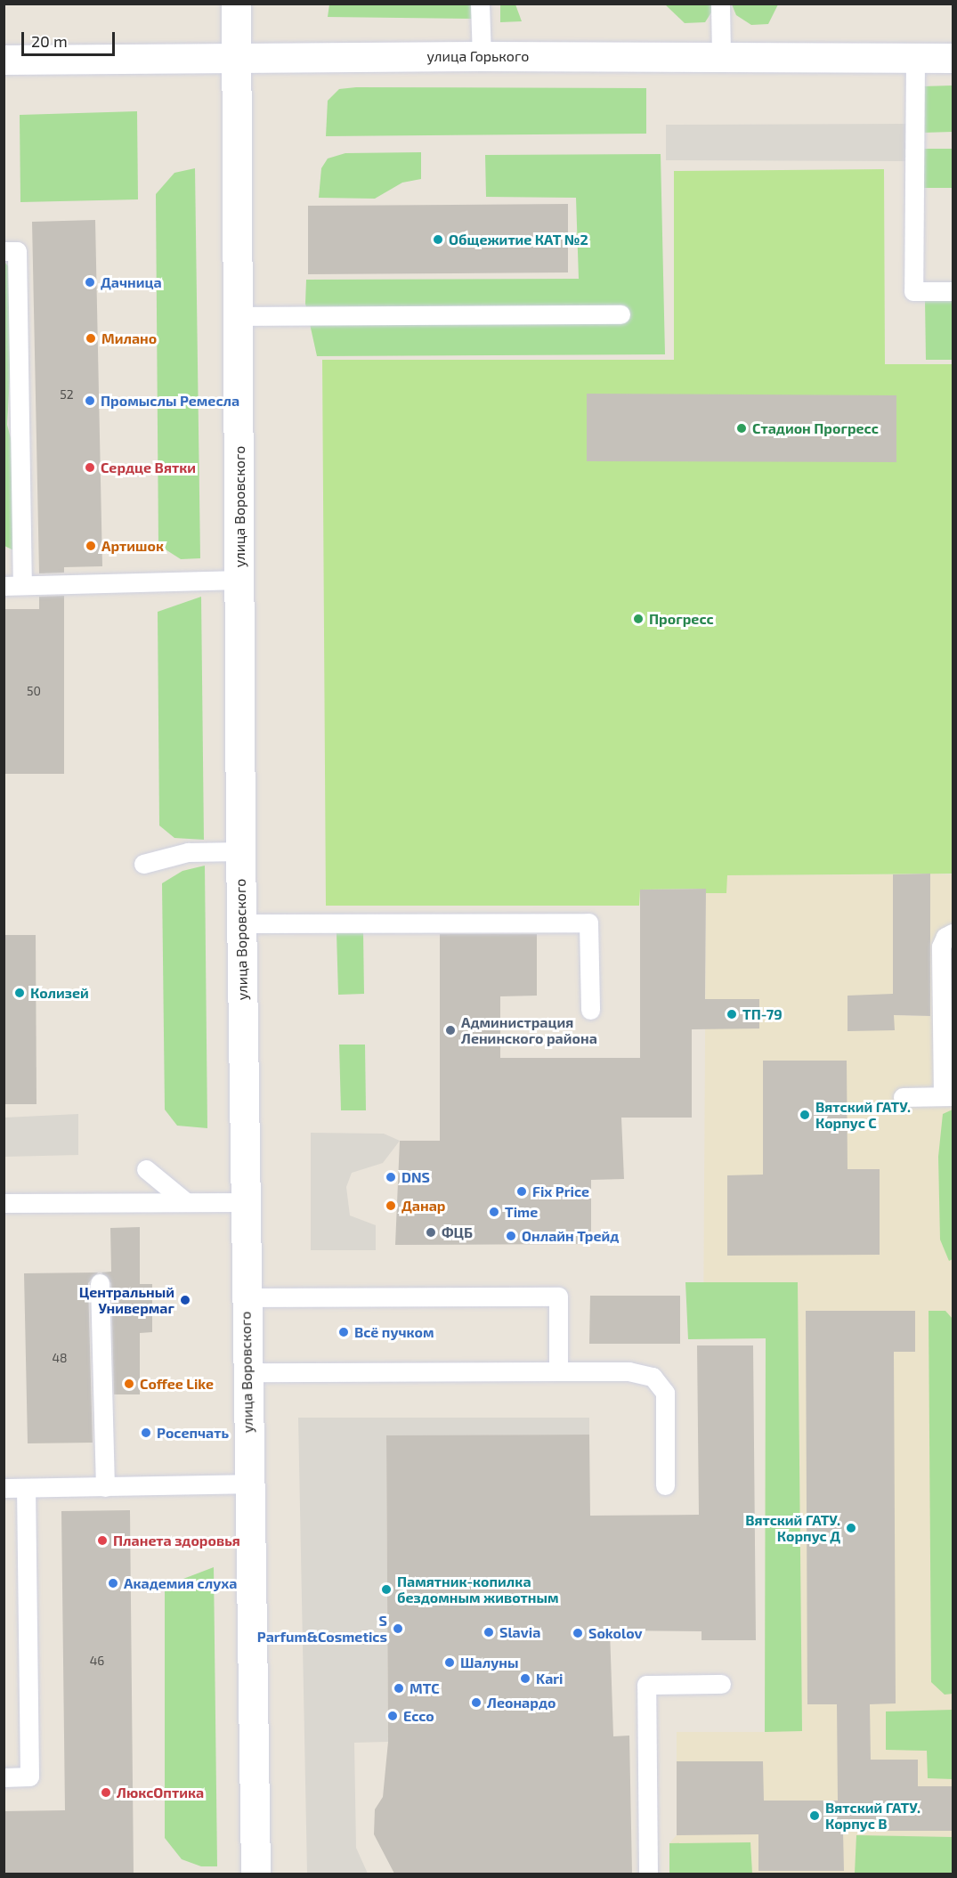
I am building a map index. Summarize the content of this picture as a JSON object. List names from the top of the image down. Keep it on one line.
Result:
{"streets":{"main road":["улица Горького","улица Воровского"]},"crossings":[["улица Горького","улица Воровского"]],"places":["Общежитие КАТ №2","Дачница","Милано","Промыслы Ремесла","Стадион Прогресс","Сердце Вятки","Артишок","Прогресс","Колизей","ТП-79","Администрация Ленинского района","Вятский ГАТУ. Корпус С","DNS","Fix Price","Данар","Time","ФЦБ","Онлайн Трейд","Центральный Универмаг","Всё пучком","Coffee Like","Росепчать","Вятский ГАТУ. Корпус Д","Планета здоровья","Академия слуха","Памятник-копилка бездомным животным","S Parfum&Cosmetics","Slavia","Sokolov","Шалуны","Kari","МТС","Леонардо","Ecco","ЛюксОптика","Вятский ГАТУ. Корпус В"],"house_numbers":["52","50","48","46"],"scale_bar":"20 m"}
